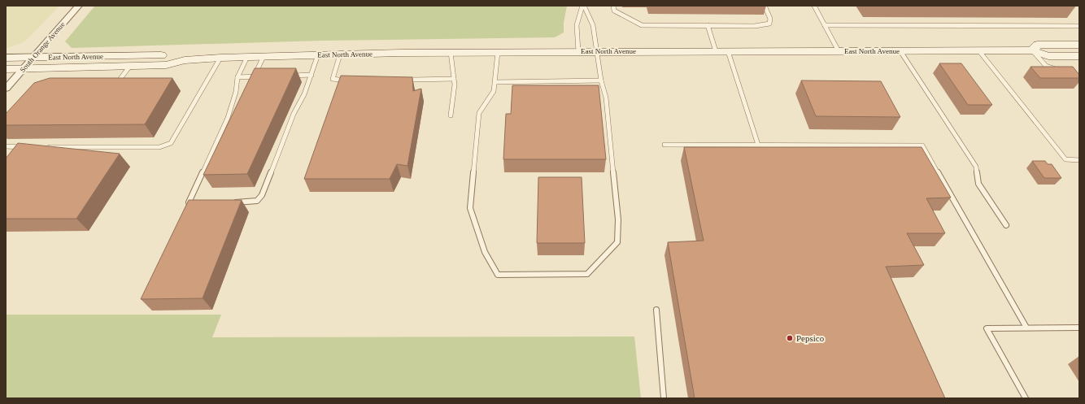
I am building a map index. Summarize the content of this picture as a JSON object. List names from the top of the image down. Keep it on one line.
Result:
{"streets":{"street":["South Orange Avenue","East North Avenue"]},"crossings":[["South Orange Avenue","East North Avenue"]],"places":["Pepsico"]}
